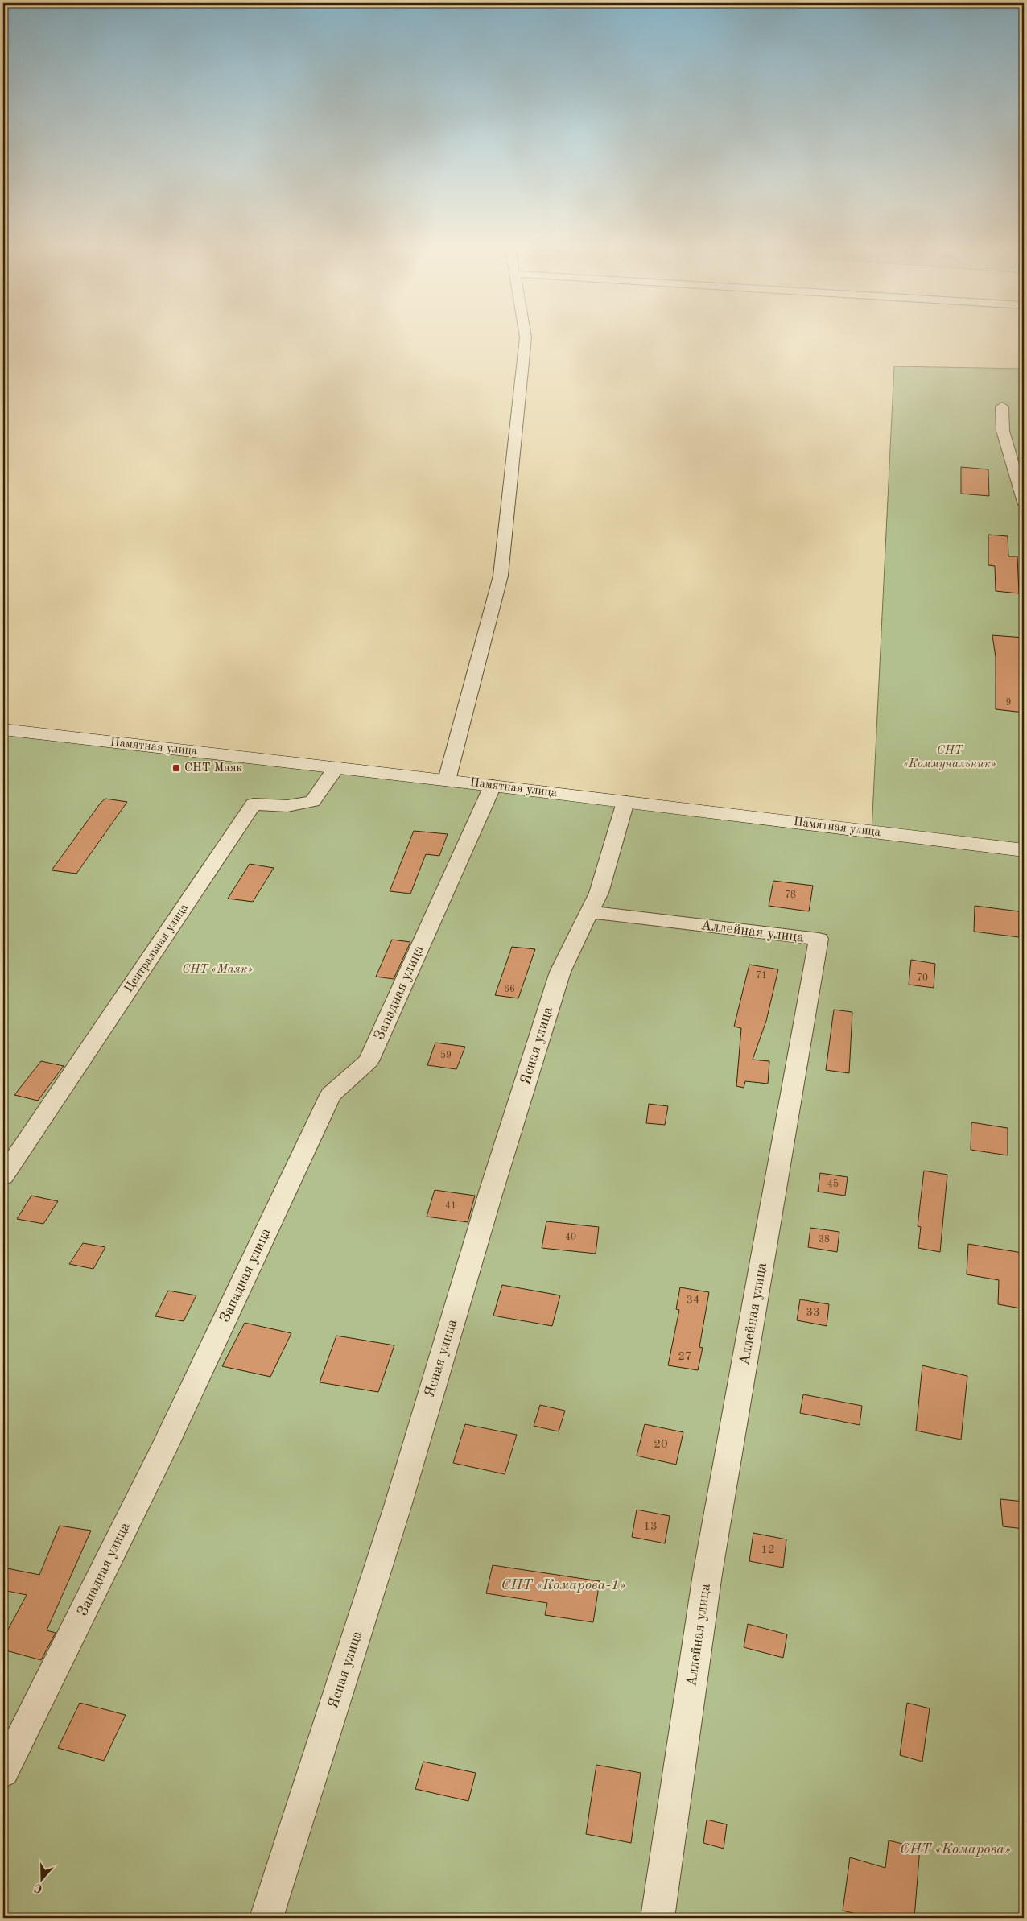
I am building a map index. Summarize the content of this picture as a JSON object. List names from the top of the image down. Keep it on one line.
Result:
{"streets":{"street":["Памятная улица","Аллейная улица","Центральная улица","Западная улица","Ясная улица"]},"crossings":[["Памятная улица","Центральная улица"],["Памятная улица","Западная улица"],["Памятная улица","Ясная улица"],["Аллейная улица","Ясная улица"]],"parks":["СНТ «Коммунальник»","СНТ «Маяк»","СНТ «Комарова-1»","СНТ «Комарова»"],"places":{"transit":["СНТ Маяк"]},"house_numbers":["9","78","71","70","66","59","45","41","40","38","34","33","27","20","13","12"],"north":"bottom"}
